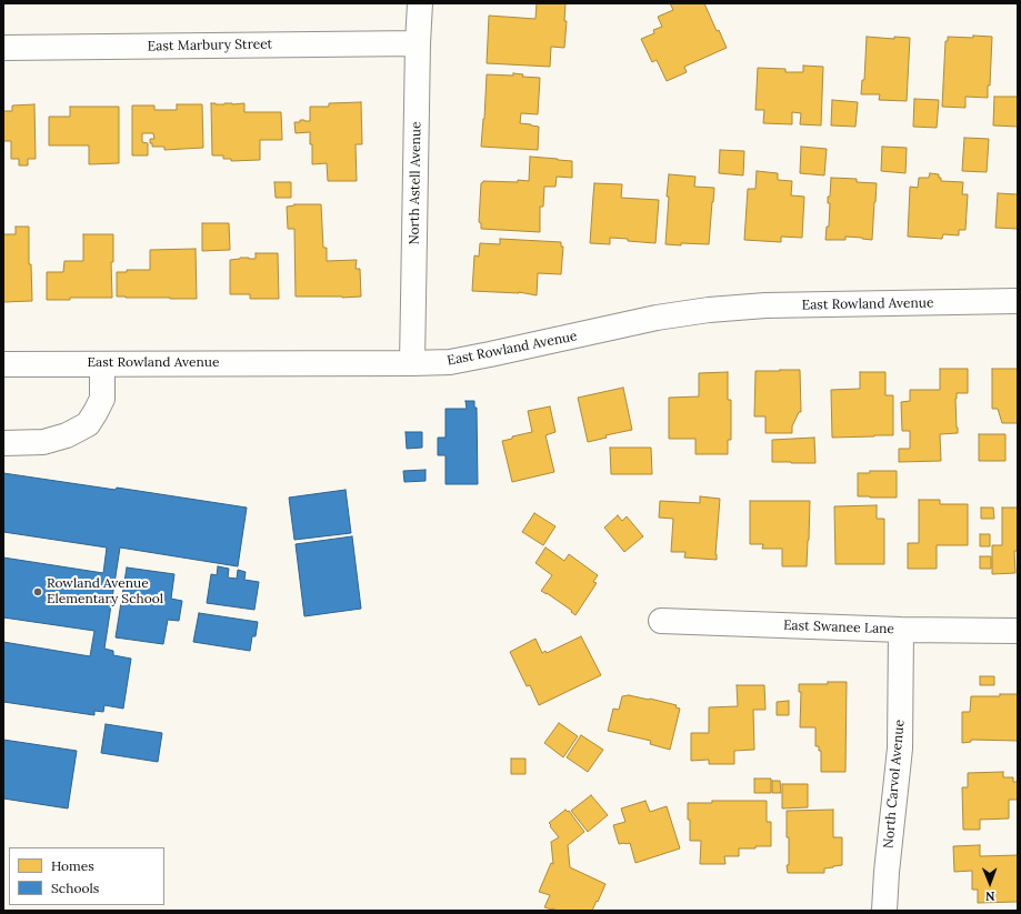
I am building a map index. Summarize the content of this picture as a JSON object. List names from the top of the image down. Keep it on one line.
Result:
{"streets":{"street":["East Marbury Street","North Astell Avenue","East Rowland Avenue","East Swanee Lane","North Carvol Avenue"]},"crossings":[["East Marbury Street","North Astell Avenue"],["North Astell Avenue","East Rowland Avenue"],["East Swanee Lane","North Carvol Avenue"]],"places":["Rowland Avenue Elementary School"],"legend":["Homes","Schools"],"north":"bottom"}
